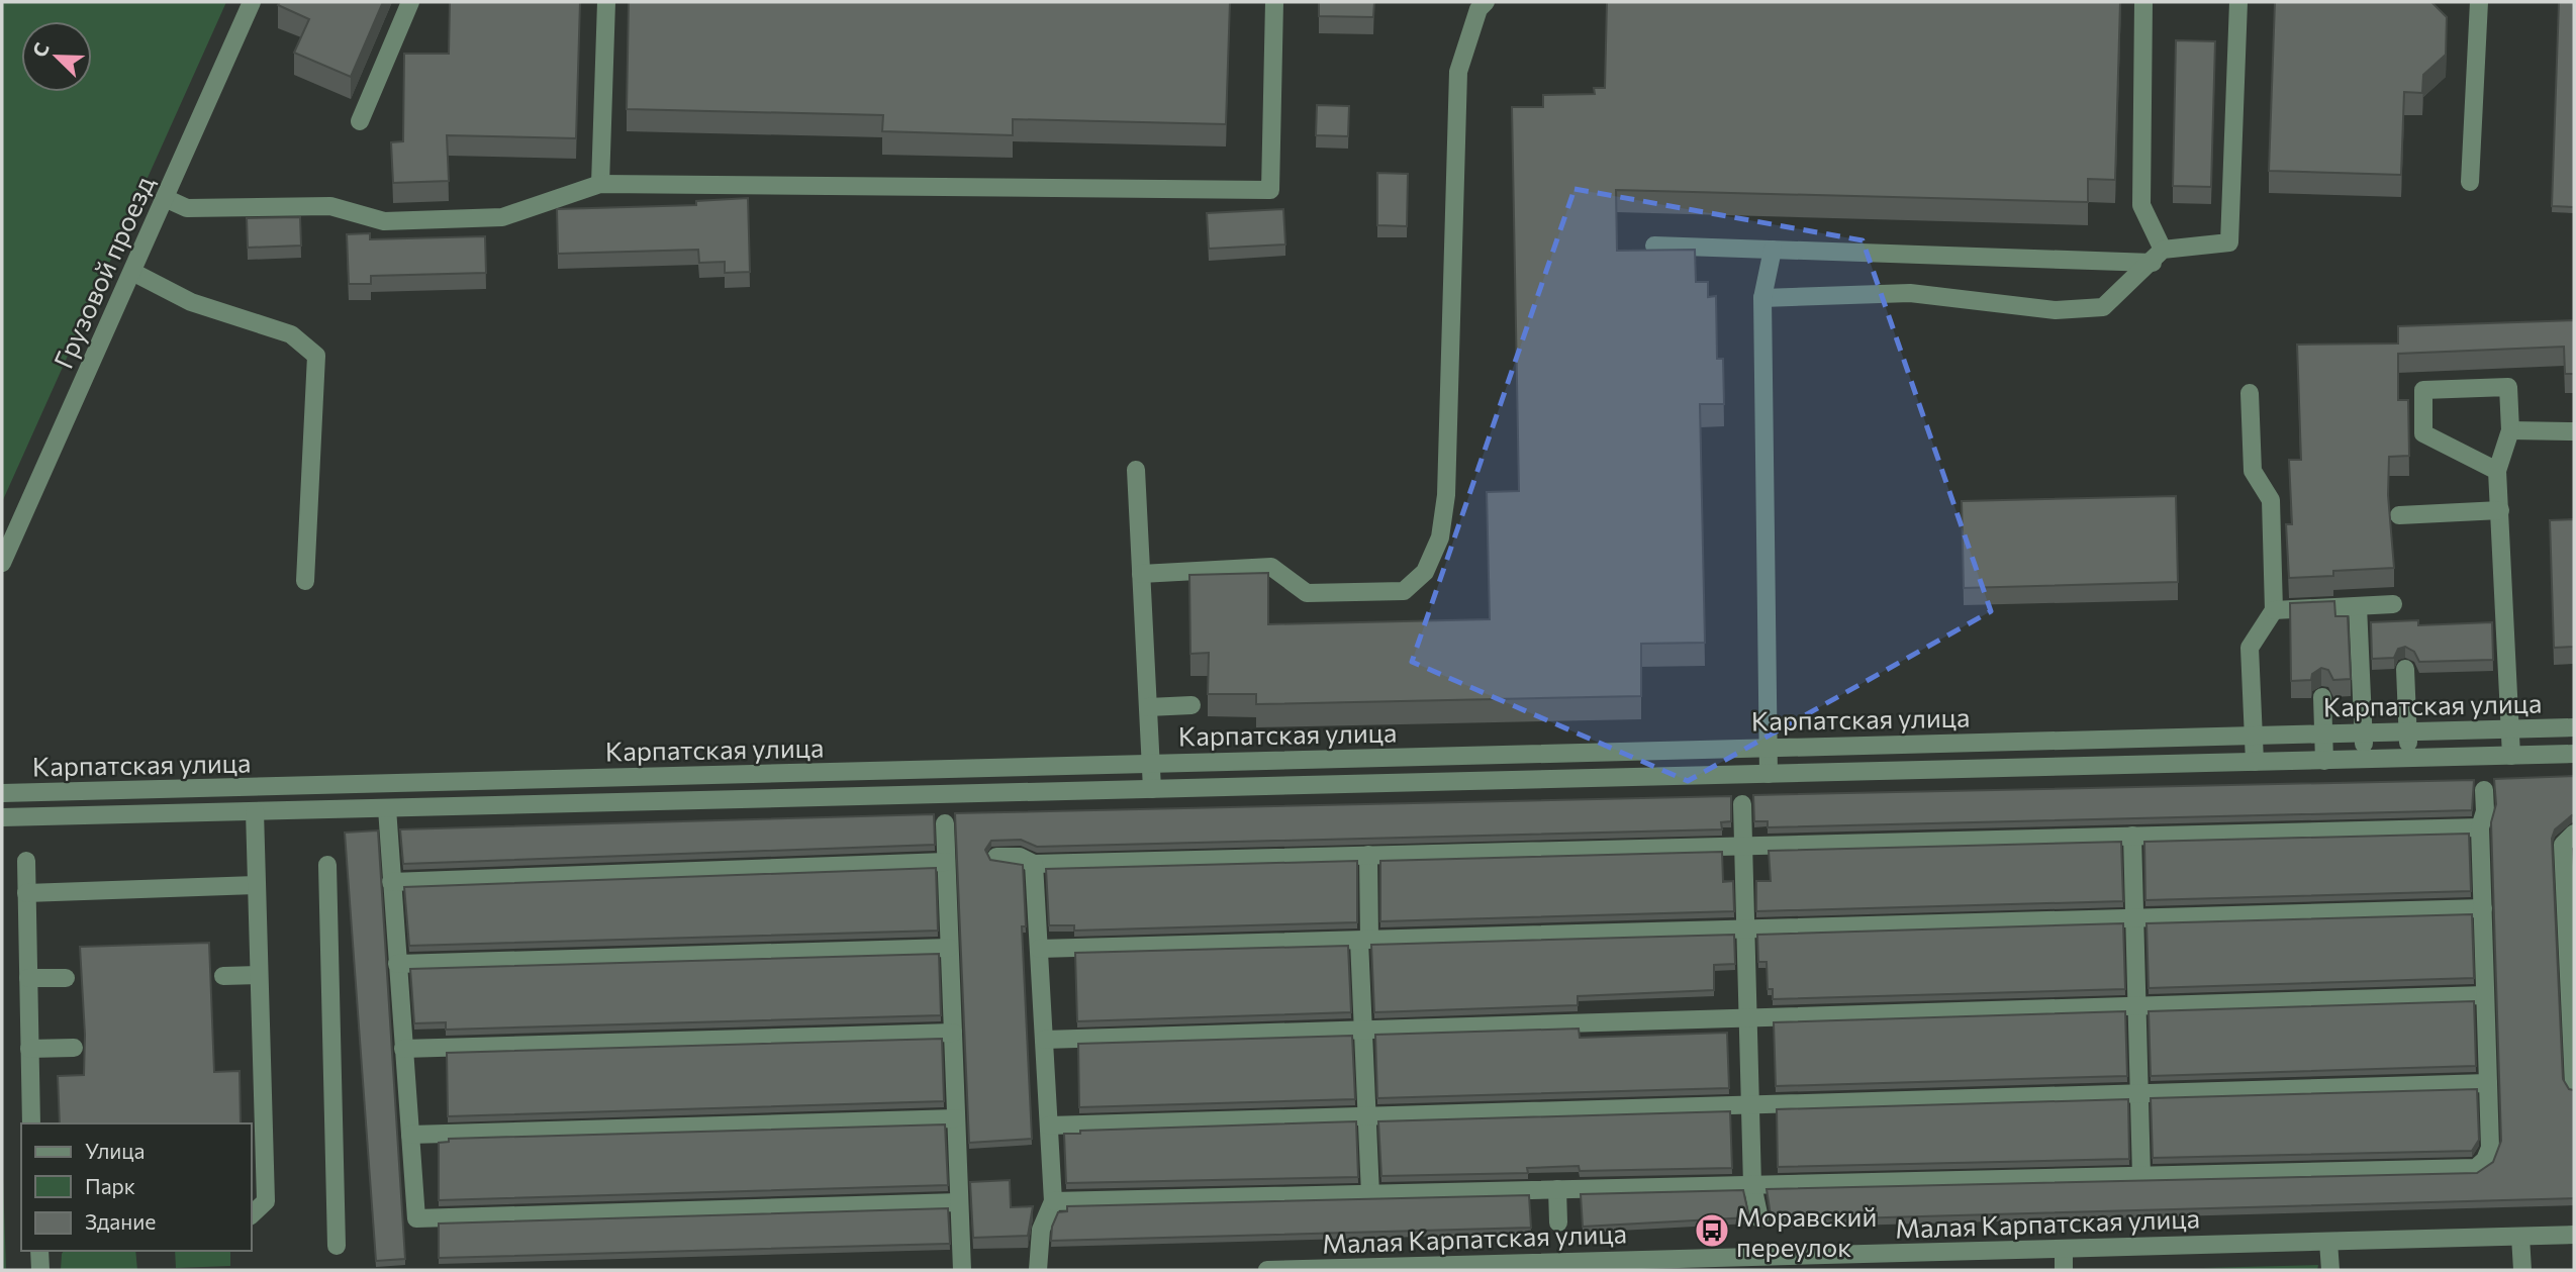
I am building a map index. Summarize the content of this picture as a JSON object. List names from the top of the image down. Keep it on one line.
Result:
{"streets":{"street":["Грузовой проезд","Карпатская улица","Малая Карпатская улица"]},"places":{"bus stop":["Моравский переулок"]},"legend":["Улица","Парк","Здание"],"north":"top left"}
